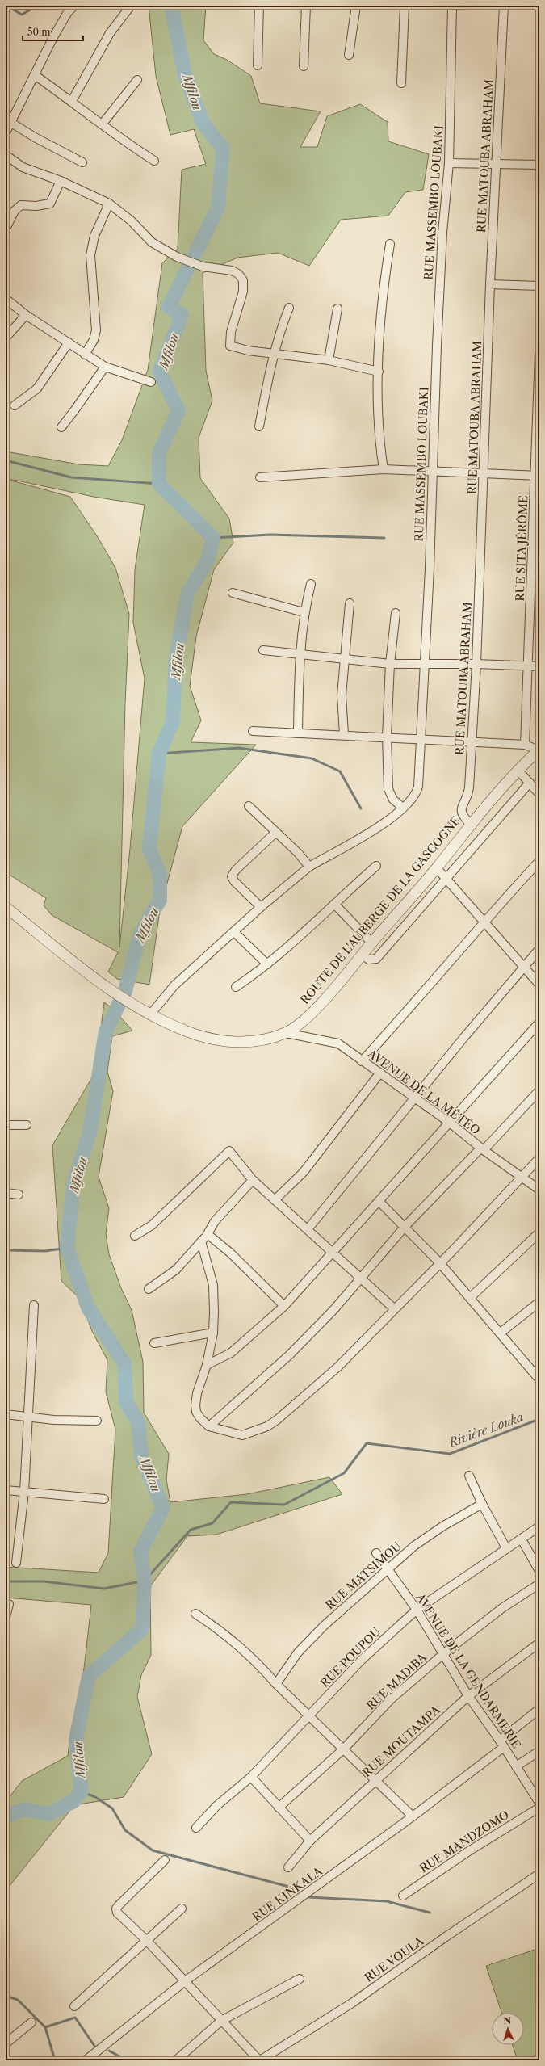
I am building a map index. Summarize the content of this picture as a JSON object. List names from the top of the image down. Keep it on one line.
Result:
{"streets":{"street":["RUE MATOUBA ABRAHAM","RUE MASSEMBO LOUBAKI","RUE SITA JÉRÔME","ROUTE DE L'AUBERGE DE LA GASCOGNE","AVENUE DE LA MÉTÉO","RUE MATSIMOU","RUE POUPOU","AVENUE DE LA GENDARMERIE","RUE MADIBA","RUE MOUTAMPA","RUE MANDZOMO","RUE KINKALA","RUE VOULA"]},"crossings":[["RUE MATOUBA ABRAHAM","ROUTE DE L'AUBERGE DE LA GASCOGNE"],["RUE MASSEMBO LOUBAKI","ROUTE DE L'AUBERGE DE LA GASCOGNE"],["ROUTE DE L'AUBERGE DE LA GASCOGNE","AVENUE DE LA MÉTÉO"],["RUE MATSIMOU","AVENUE DE LA GENDARMERIE"],["RUE POUPOU","AVENUE DE LA GENDARMERIE"],["AVENUE DE LA GENDARMERIE","RUE MADIBA"],["AVENUE DE LA GENDARMERIE","RUE MOUTAMPA"],["AVENUE DE LA GENDARMERIE","RUE KINKALA"]],"water":["Mfilou","Rivière Louka"],"scale_bar":"50 m","north":"top"}
